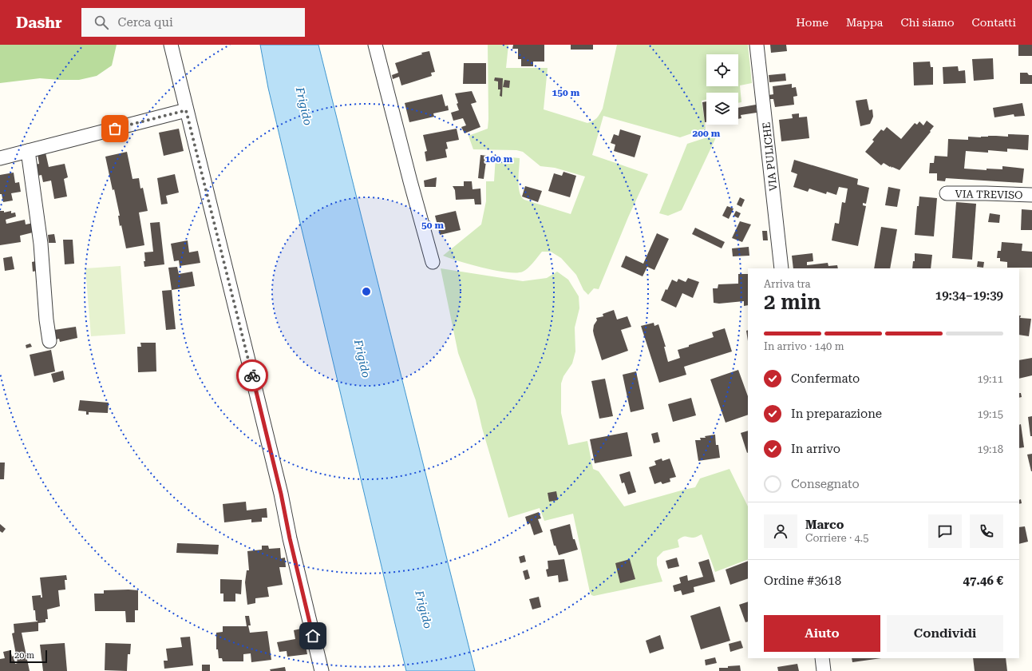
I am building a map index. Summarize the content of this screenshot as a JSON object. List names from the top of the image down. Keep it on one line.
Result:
{"streets":{"street":["VIA PULICHE","VIA TREVISO"]},"water":["Frigido"],"scale_bar":"20 m","page":{"header":"Dashr","search":"Cerca qui","nav":["Home","Mappa","Chi siamo","Contatti"],"heading":["2 min","Arriva tra","19:34–19:39"],"panel":["Marco","Corriere · 4.5","Ordine #3618","47.46 €"],"bar":"In arrivo · 140 m","list":[["Confermato","19:11"],["In preparazione","19:15"],["In arrivo","19:18"],"Consegnato"],"buttons":["Aiuto","Condividi"],"scale":"20 m"},"rings":["150 m","200 m","100 m","50 m"]}
